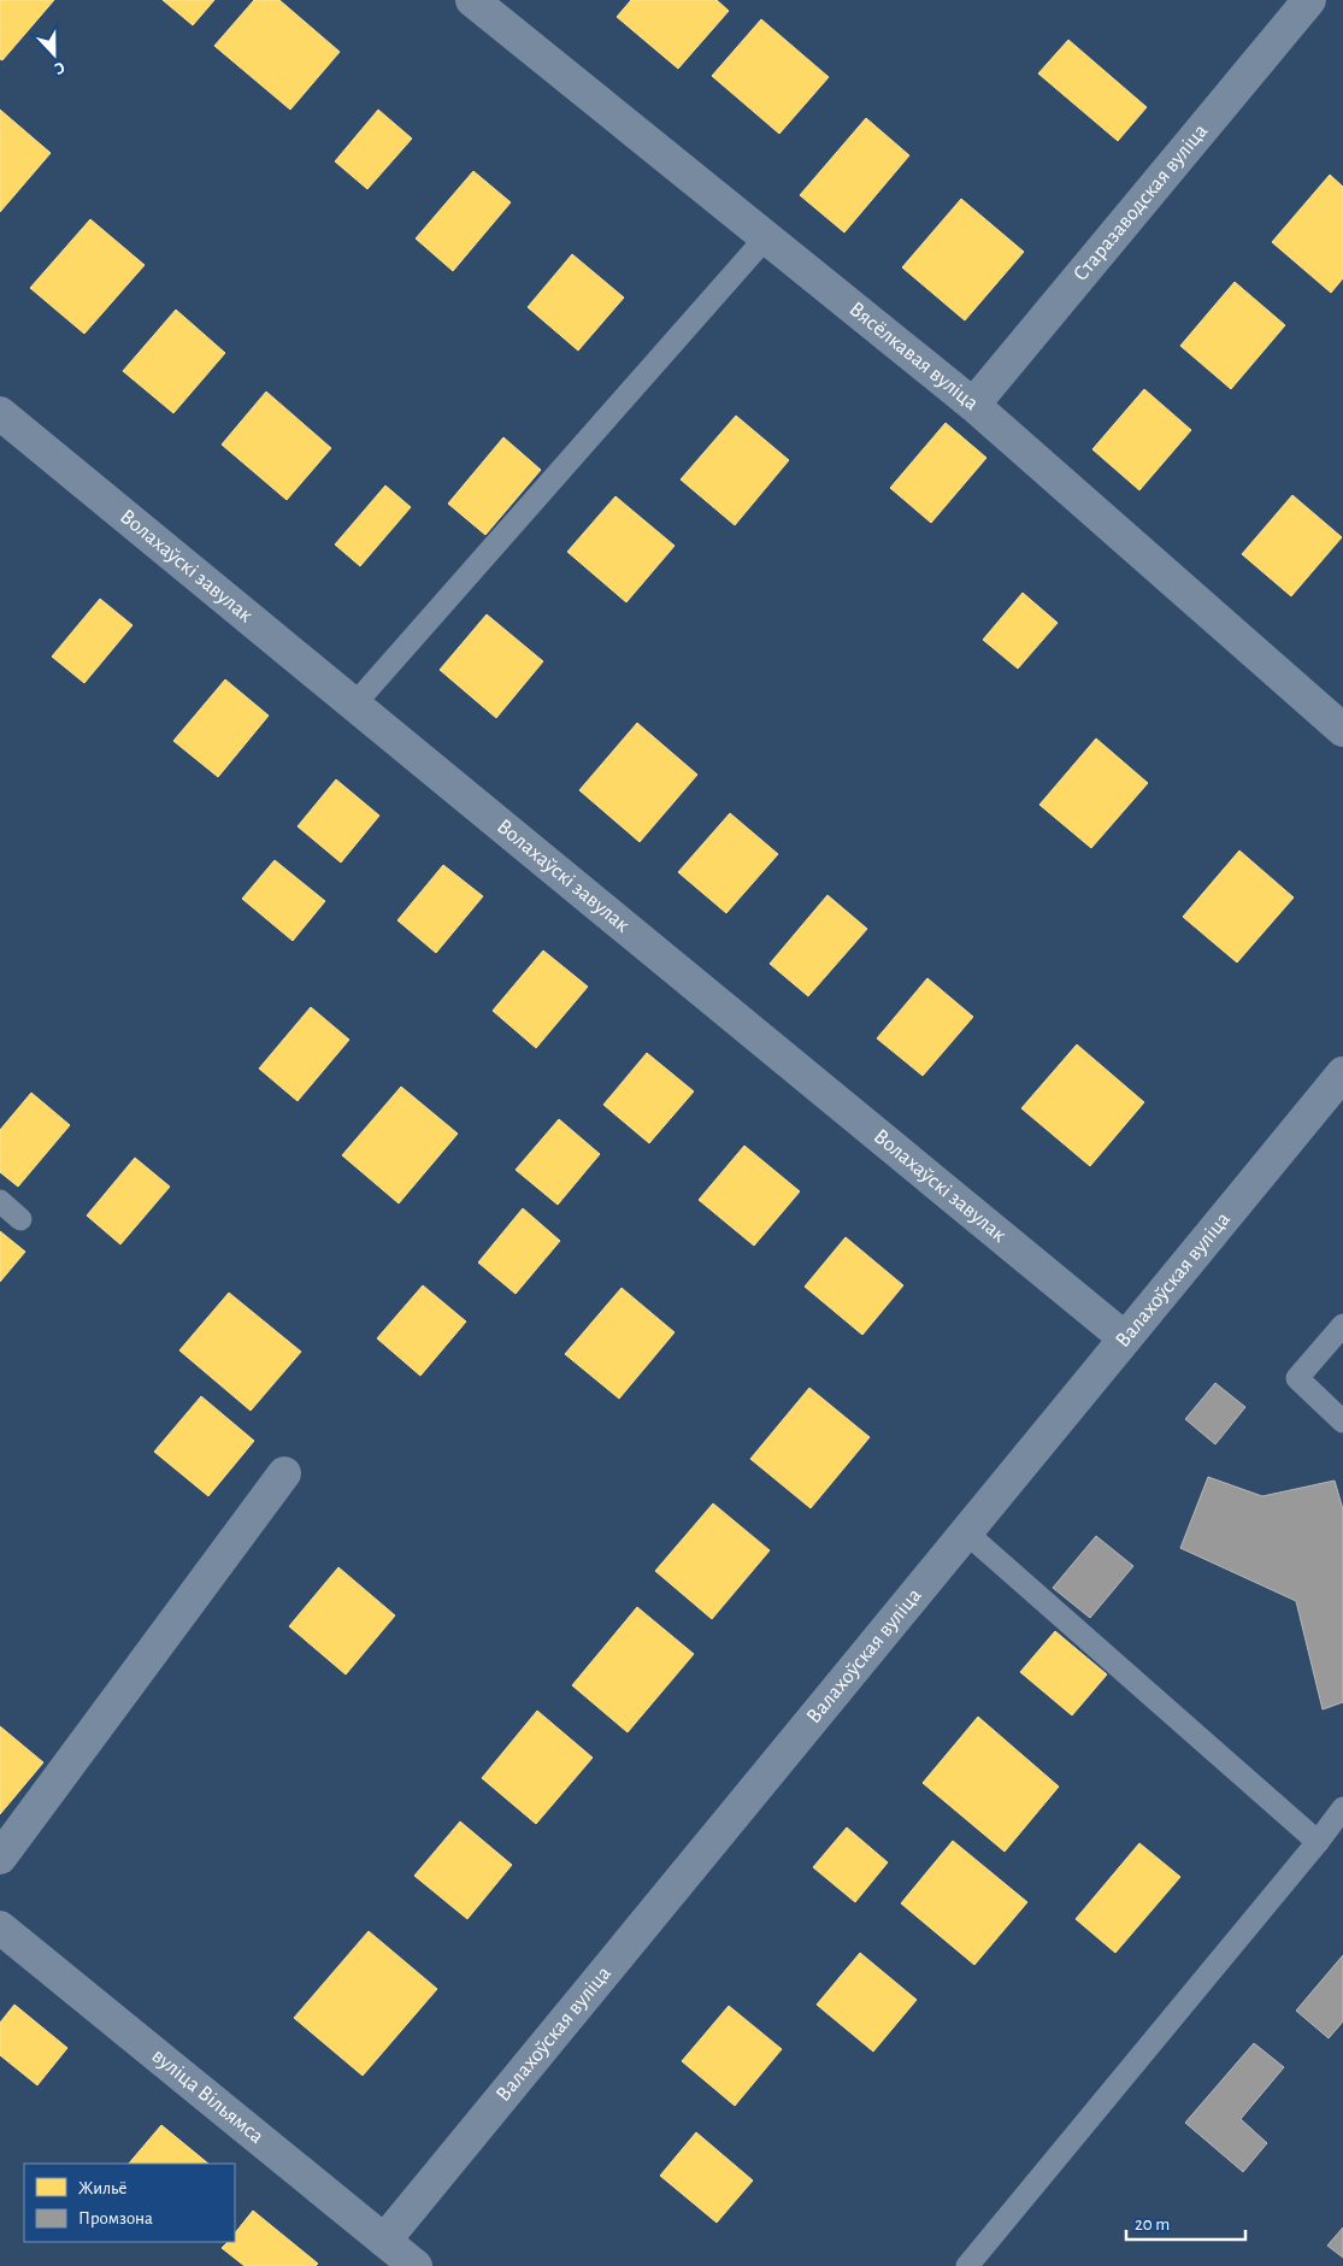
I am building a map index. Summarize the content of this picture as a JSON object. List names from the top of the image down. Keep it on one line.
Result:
{"streets":{"street":["Старазаводская вуліца","Вясёлкавая вуліца","Волахаўскі завулак","Валахоўская вуліца","вуліца Вільямса"]},"crossings":[["Старазаводская вуліца","Вясёлкавая вуліца"],["Волахаўскі завулак","Валахоўская вуліца"],["Валахоўская вуліца","вуліца Вільямса"]],"legend":["Жильё","Промзона"],"scale_bar":"20 m","north":"bottom"}
